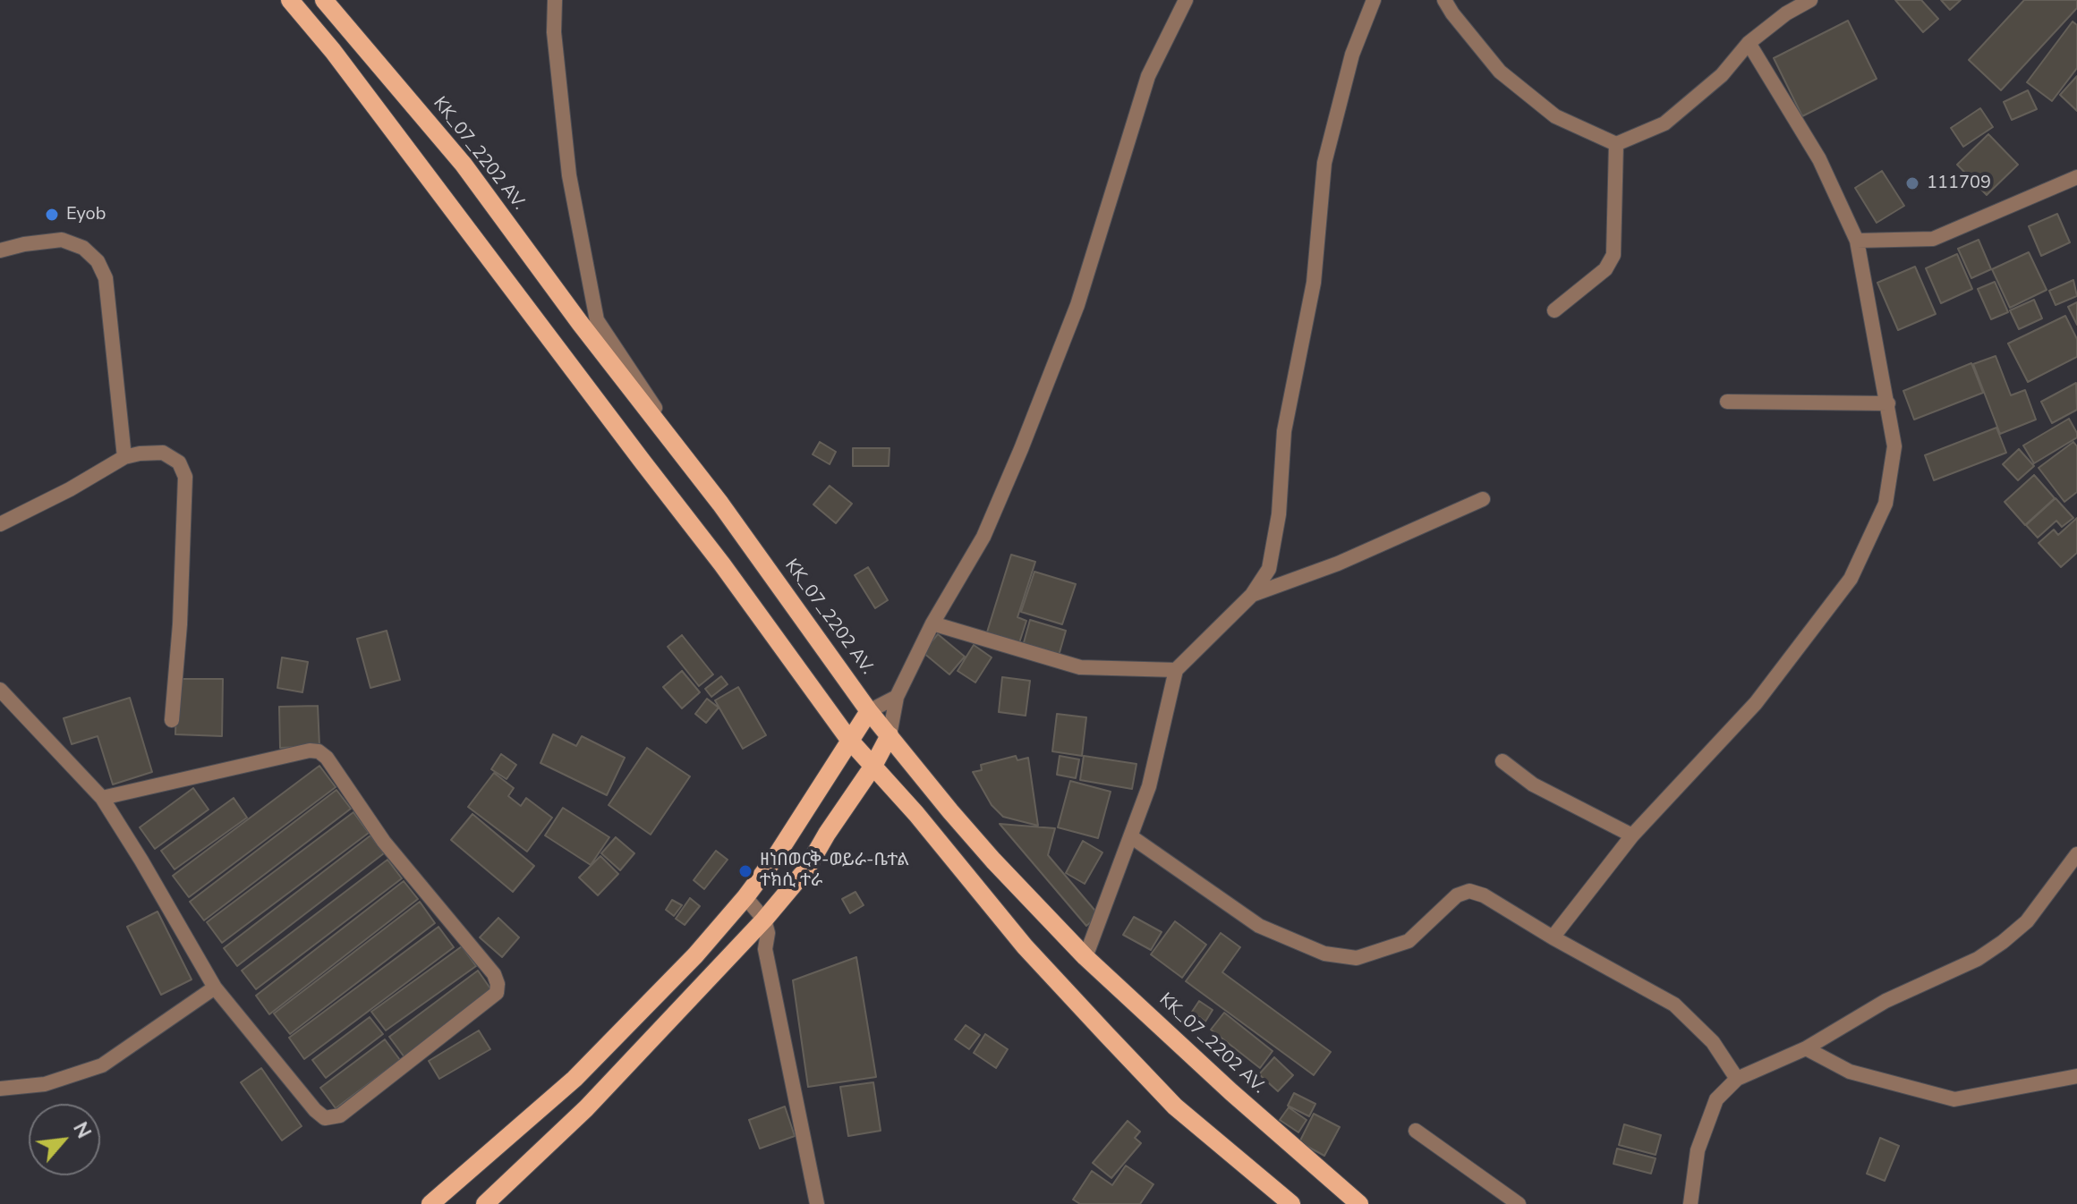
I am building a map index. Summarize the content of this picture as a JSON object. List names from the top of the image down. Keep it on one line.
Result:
{"streets":{"main road":["KK_07_2202 AV."]},"places":["111709","Eyob","ዘነበወርቅ-ወይራ-ቤተል ተክሲ ተራ"],"north":"top right"}
